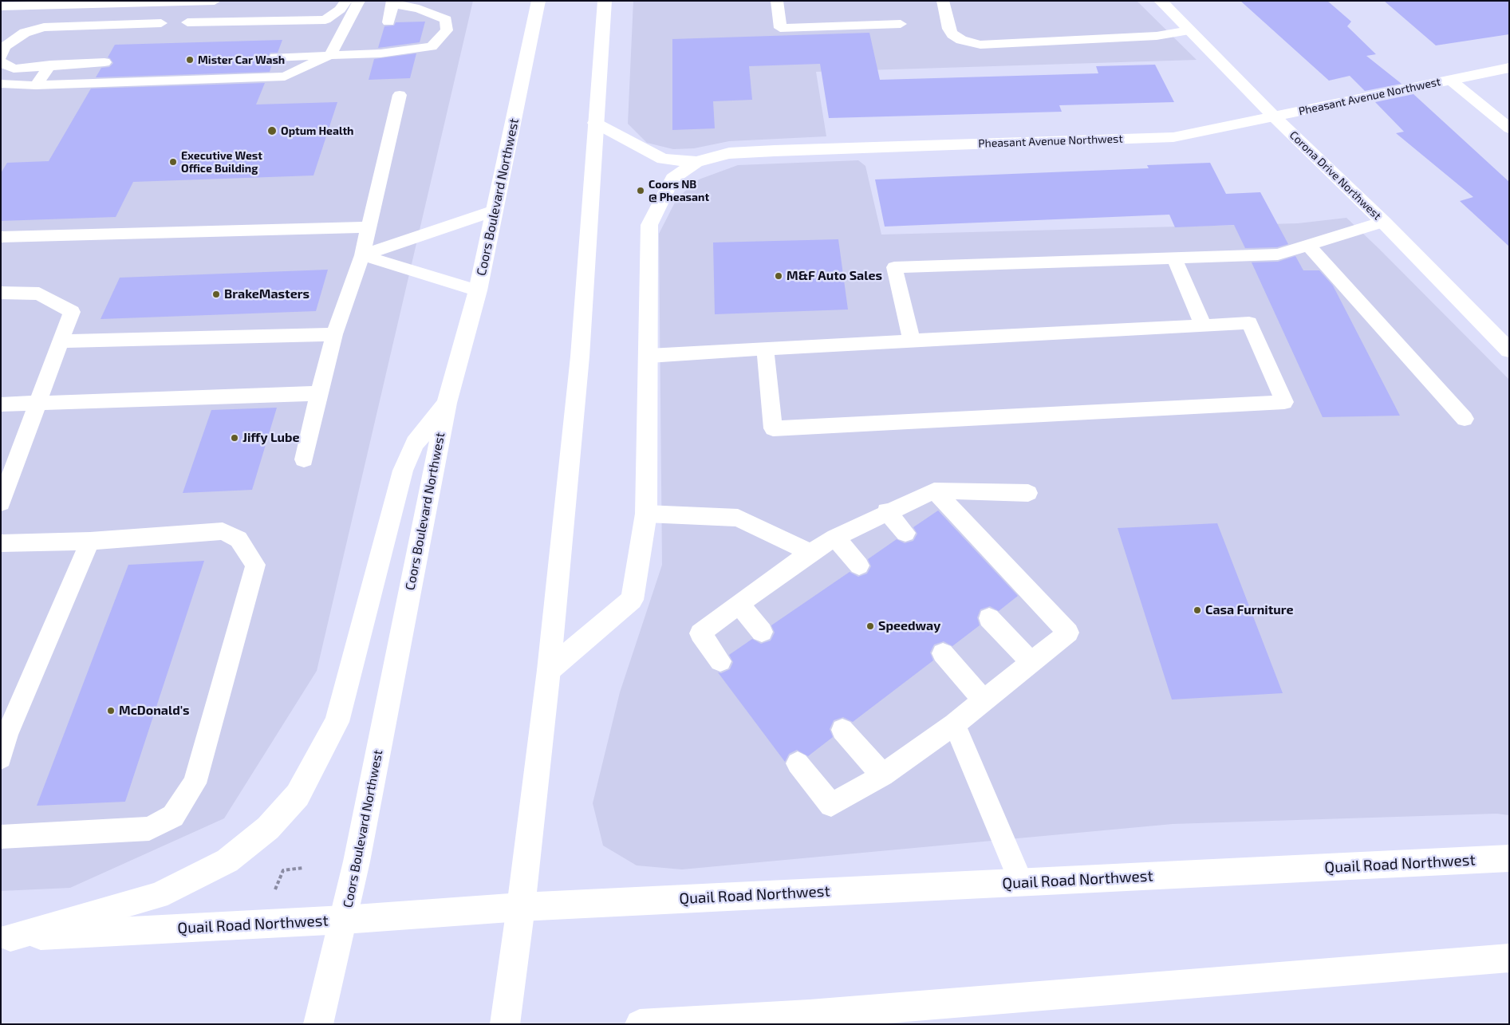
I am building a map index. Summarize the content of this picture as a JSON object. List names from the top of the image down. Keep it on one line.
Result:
{"streets":{"street":["Pheasant Avenue Northwest","Corona Drive Northwest","Coors Boulevard Northwest","Quail Road Northwest"]},"crossings":[["Pheasant Avenue Northwest","Corona Drive Northwest"],["Coors Boulevard Northwest","Quail Road Northwest"]],"places":["Mister Car Wash","Optum Health","Executive West Office Building","Coors NB @ Pheasant","M&F Auto Sales","BrakeMasters","Jiffy Lube","Casa Furniture","Speedway","McDonald's"]}
